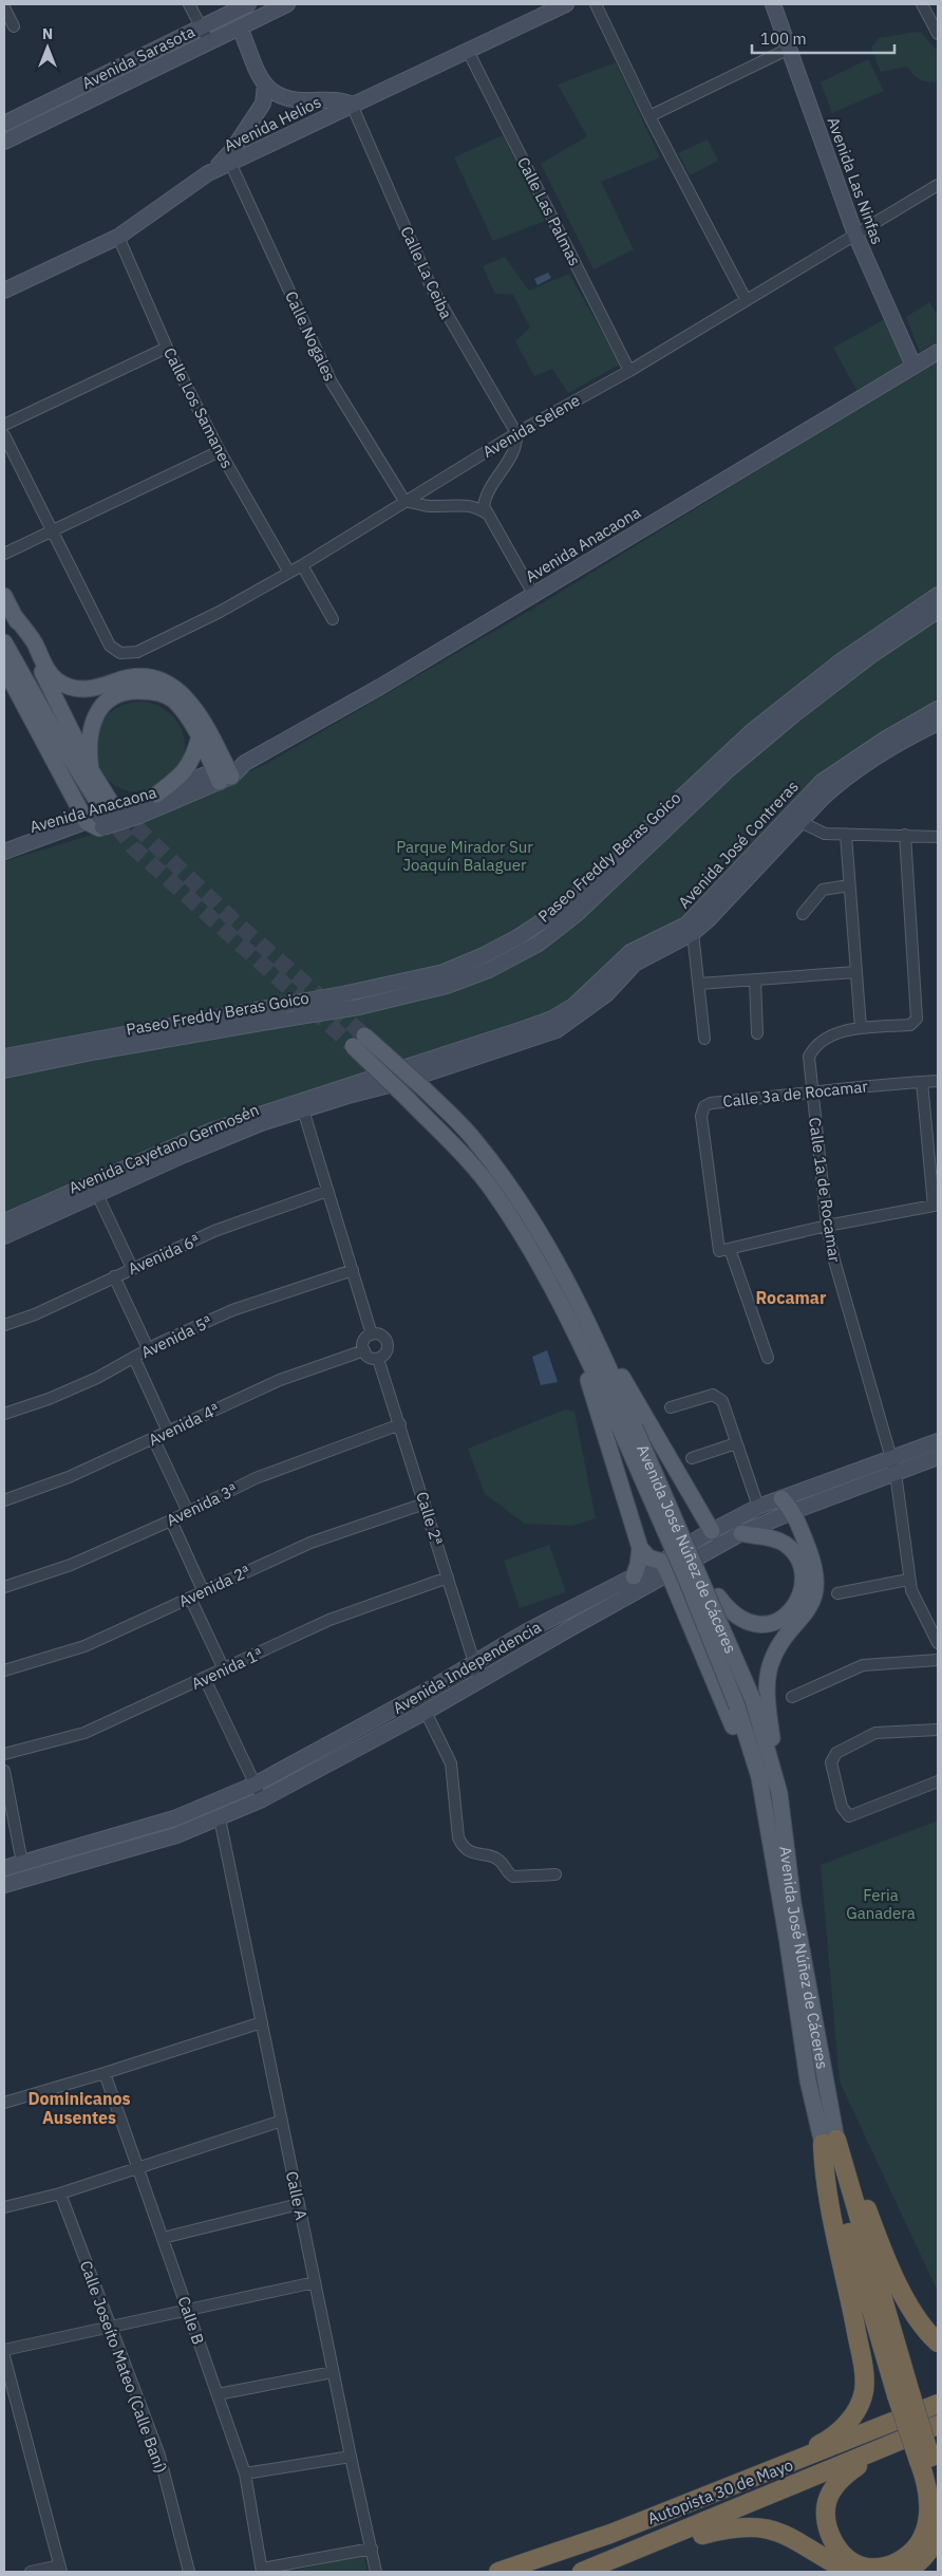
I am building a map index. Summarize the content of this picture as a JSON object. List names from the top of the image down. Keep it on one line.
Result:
{"streets":{"highway":["Autopista 30 de Mayo"],"main road":["Avenida Sarasota","Avenida Helios","Avenida Las Ninfas","Avenida Anacaona","Avenida José Contreras","Paseo Freddy Beras Goico","Avenida Cayetano Germosén","Avenida José Núñez de Cáceres","Avenida Independencia"],"street":["Calle Las Palmas","Calle La Ceiba","Calle Nogales","Calle Los Samanes","Avenida Selene","Calle 3a de Rocamar","Calle 1a de Rocamar","Avenida 6ª","Avenida 5ª","Avenida 4ª","Avenida 3ª","Calle 2ª","Avenida 2ª","Avenida 1ª","Calle A","Calle B","Calle Joseíto Mateo (Calle Baní)"]},"crossings":[["Avenida Helios","Calle Las Palmas"],["Avenida Helios","Calle La Ceiba"],["Avenida Helios","Calle Nogales"],["Avenida Helios","Calle Los Samanes"],["Avenida Las Ninfas","Avenida Selene"],["Avenida Las Ninfas","Avenida Anacaona"],["Calle Las Palmas","Avenida Selene"],["Calle La Ceiba","Avenida Selene"],["Calle Nogales","Avenida Selene"],["Calle Los Samanes","Avenida Selene"],["Avenida José Contreras","Avenida Cayetano Germosén"],["Calle 3a de Rocamar","Calle 1a de Rocamar"],["Calle 1a de Rocamar","Avenida Independencia"],["Avenida 4ª","Calle 2ª"],["Avenida 3ª","Calle 2ª"],["Calle 2ª","Avenida 2ª"],["Calle 2ª","Avenida Independencia"],["Calle 2ª","Avenida 1ª"],["Avenida Independencia","Calle A"]],"districts":["Rocamar","Dominicanos Ausentes"],"parks":["Parque Mirador Sur Joaquín Balaguer","Feria Ganadera"],"scale_bar":"100 m","north":"top"}
